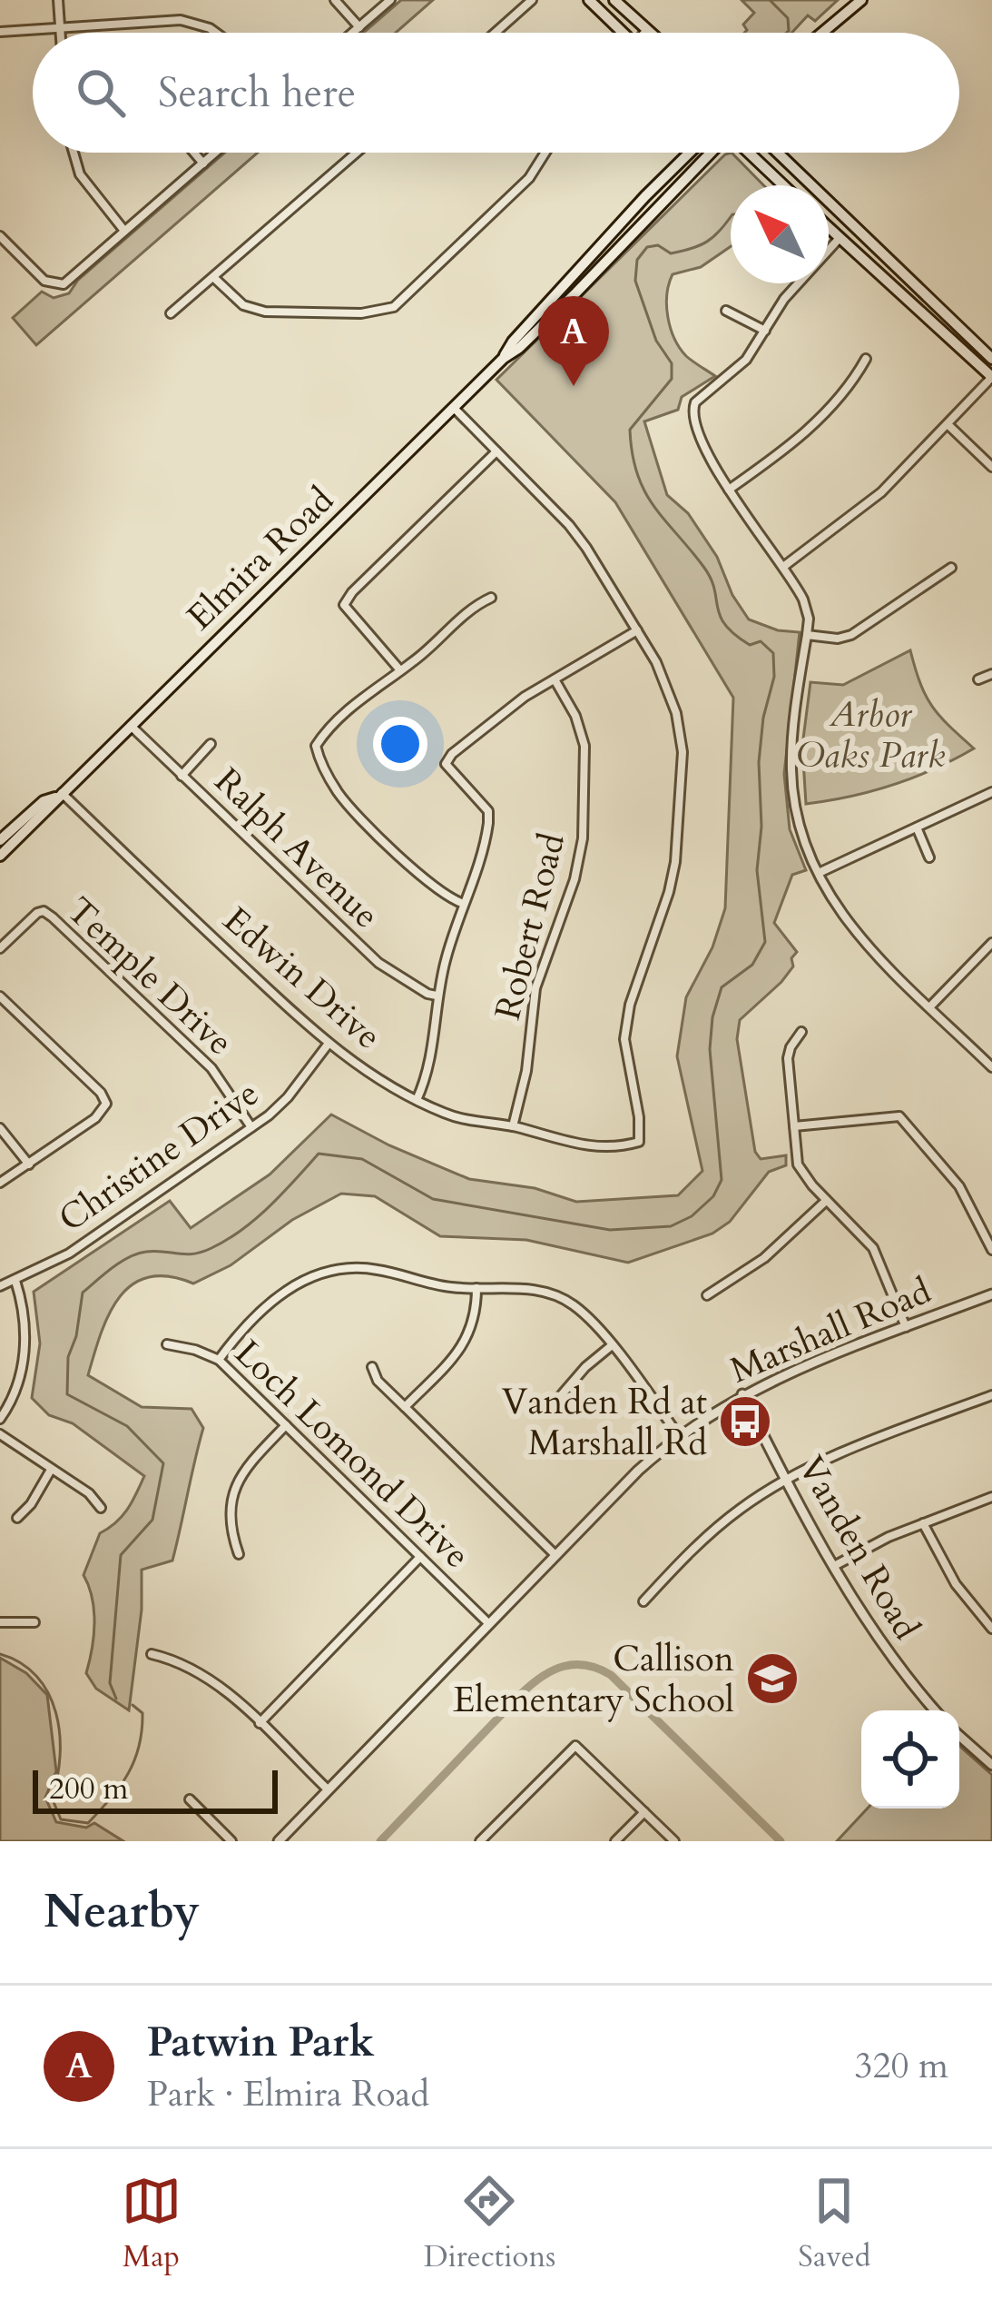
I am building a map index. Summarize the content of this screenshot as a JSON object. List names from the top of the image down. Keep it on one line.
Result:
{"streets":{"main road":["Elmira Road"],"street":["Ralph Avenue","Robert Road","Temple Drive","Edwin Drive","Christine Drive","Marshall Road","Loch Lomond Drive","Vanden Road"]},"crossings":[["Elmira Road","Ralph Avenue"],["Elmira Road","Edwin Drive"],["Robert Road","Edwin Drive"],["Temple Drive","Christine Drive"],["Edwin Drive","Christine Drive"],["Marshall Road","Loch Lomond Drive"],["Marshall Road","Vanden Road"]],"parks":["Arbor Oaks Park"],"places":{"bus stop":["Vanden Rd at Marshall Rd"],"school or university":["Callison Elementary School"]},"scale_bar":"200 m","north":"top left","page":{"search":"Search here","pins":"A","scale":"200 m","heading":"Nearby","list":[{"mark":"A","name":"Patwin Park","note":"Park · Elmira Road","value":"320 m"}],"nav":["Map","Directions","Saved"]}}
